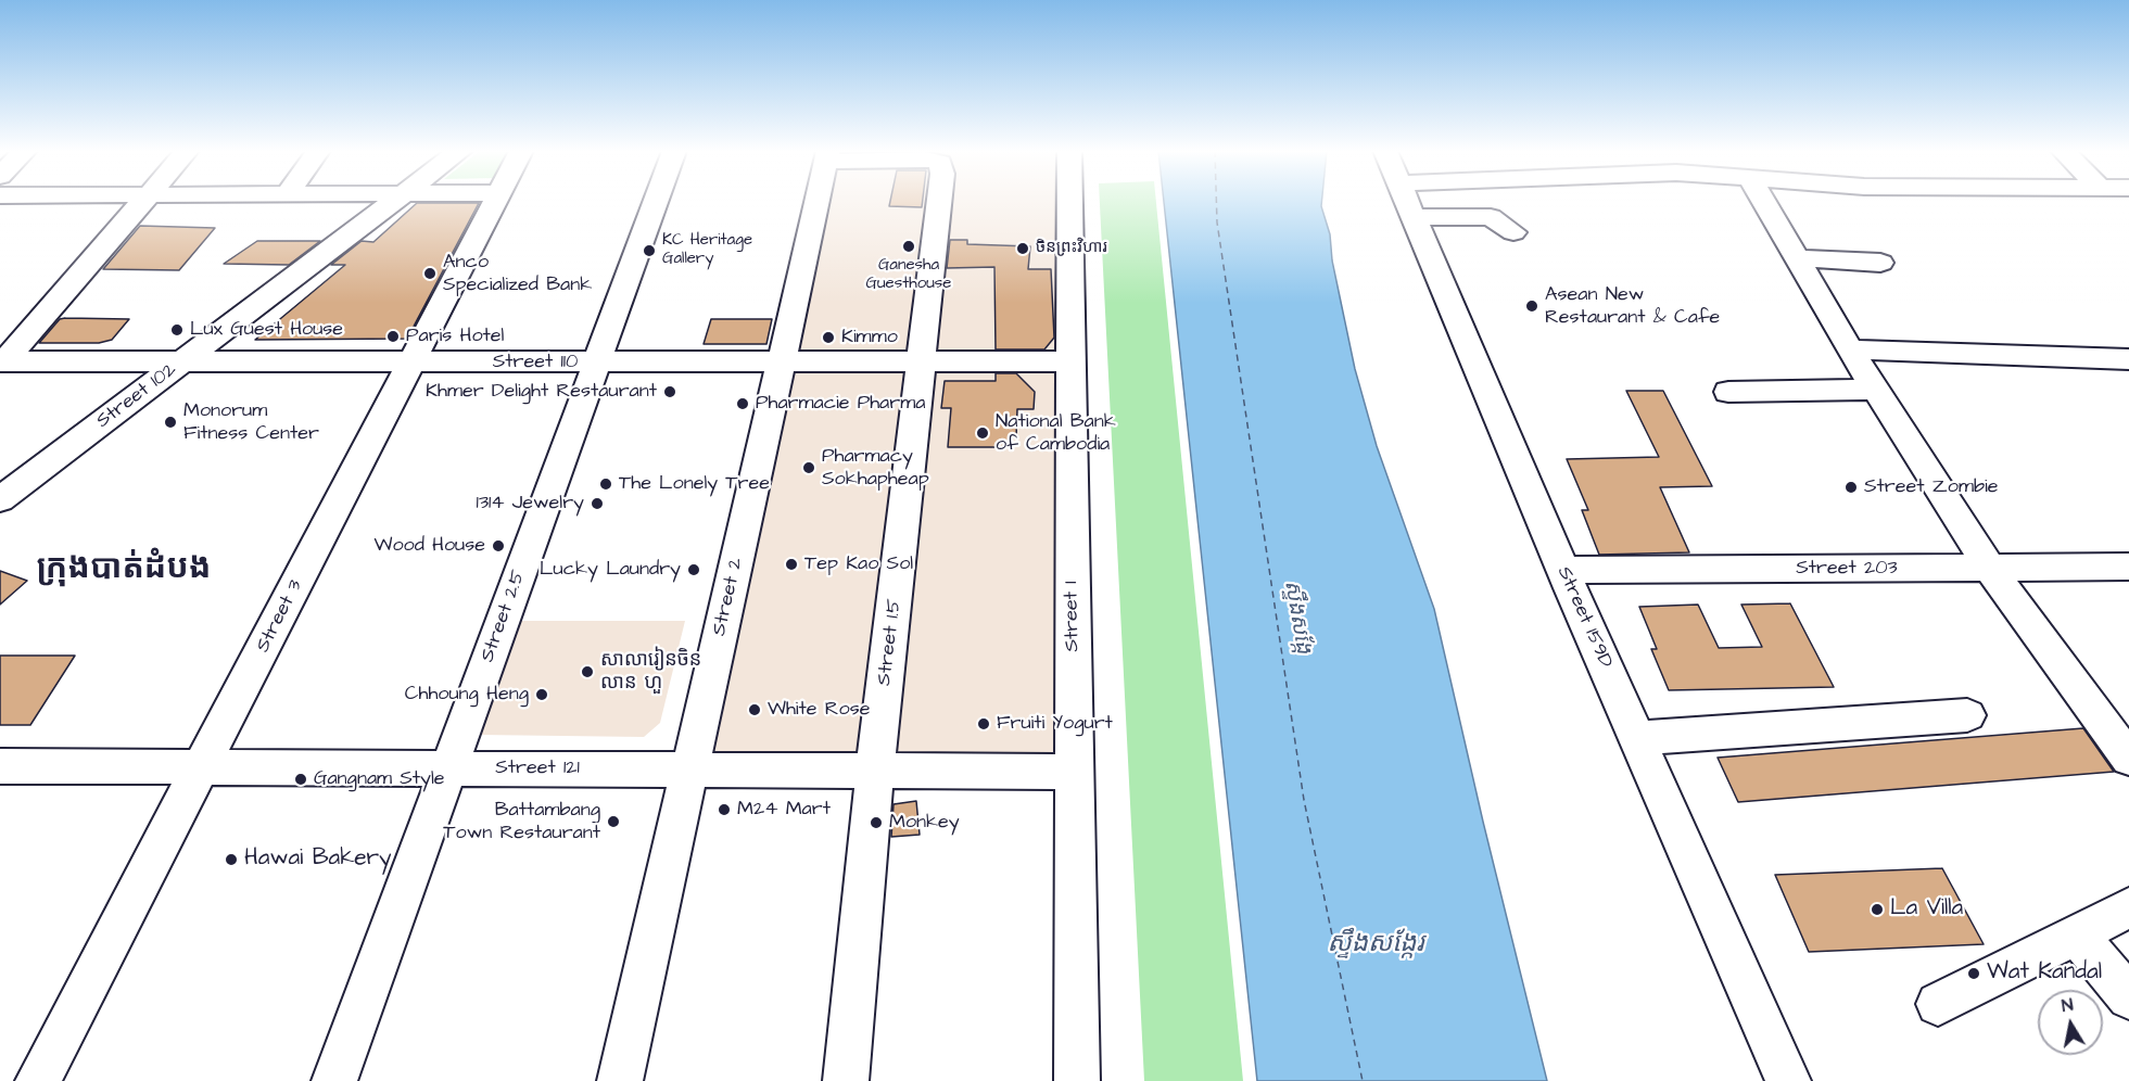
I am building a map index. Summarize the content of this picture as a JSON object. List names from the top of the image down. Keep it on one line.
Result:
{"streets":{"street":["Street 110","Street 102","Street 203","Street 2","Street 3","Street 2.5","Street 1","Street 159D","Street 1.5","Street 121"]},"crossings":[["Street 110","Street 102"],["Street 110","Street 2"],["Street 110","Street 3"],["Street 110","Street 2.5"],["Street 110","Street 1"],["Street 110","Street 1.5"],["Street 203","Street 159D"],["Street 2","Street 121"],["Street 3","Street 121"],["Street 2.5","Street 121"],["Street 1","Street 121"],["Street 1.5","Street 121"]],"districts":["ក្រុងបាត់ដំបង"],"water":["ស្ទឹងសង្កែ","ស្ទឹងសង្កែរ"],"places":["Ganesha Guesthouse","ចិនព្រះវិហារ","KC Heritage Gallery","Anco Specialized Bank","Asean New Restaurant & Cafe","Lux Guest House","Paris Hotel","Kimmo","Khmer Delight Restaurant","Pharmacie Pharma","Monorum Fitness Center","National Bank of Cambodia","Pharmacy Sokhapheap","The Lonely Tree","Street Zombie","1314 Jewelry","Wood House","Tep Kao Sol","Lucky Laundry","សាលារៀនចិន លាន ហួ","Chhoung Heng","White Rose","Fruiti Yogurt","Gangnam Style","M24 Mart","Battambang Town Restaurant","Monkey","Hawai Bakery","La Villa","Wat Kandal"],"north":"top"}
